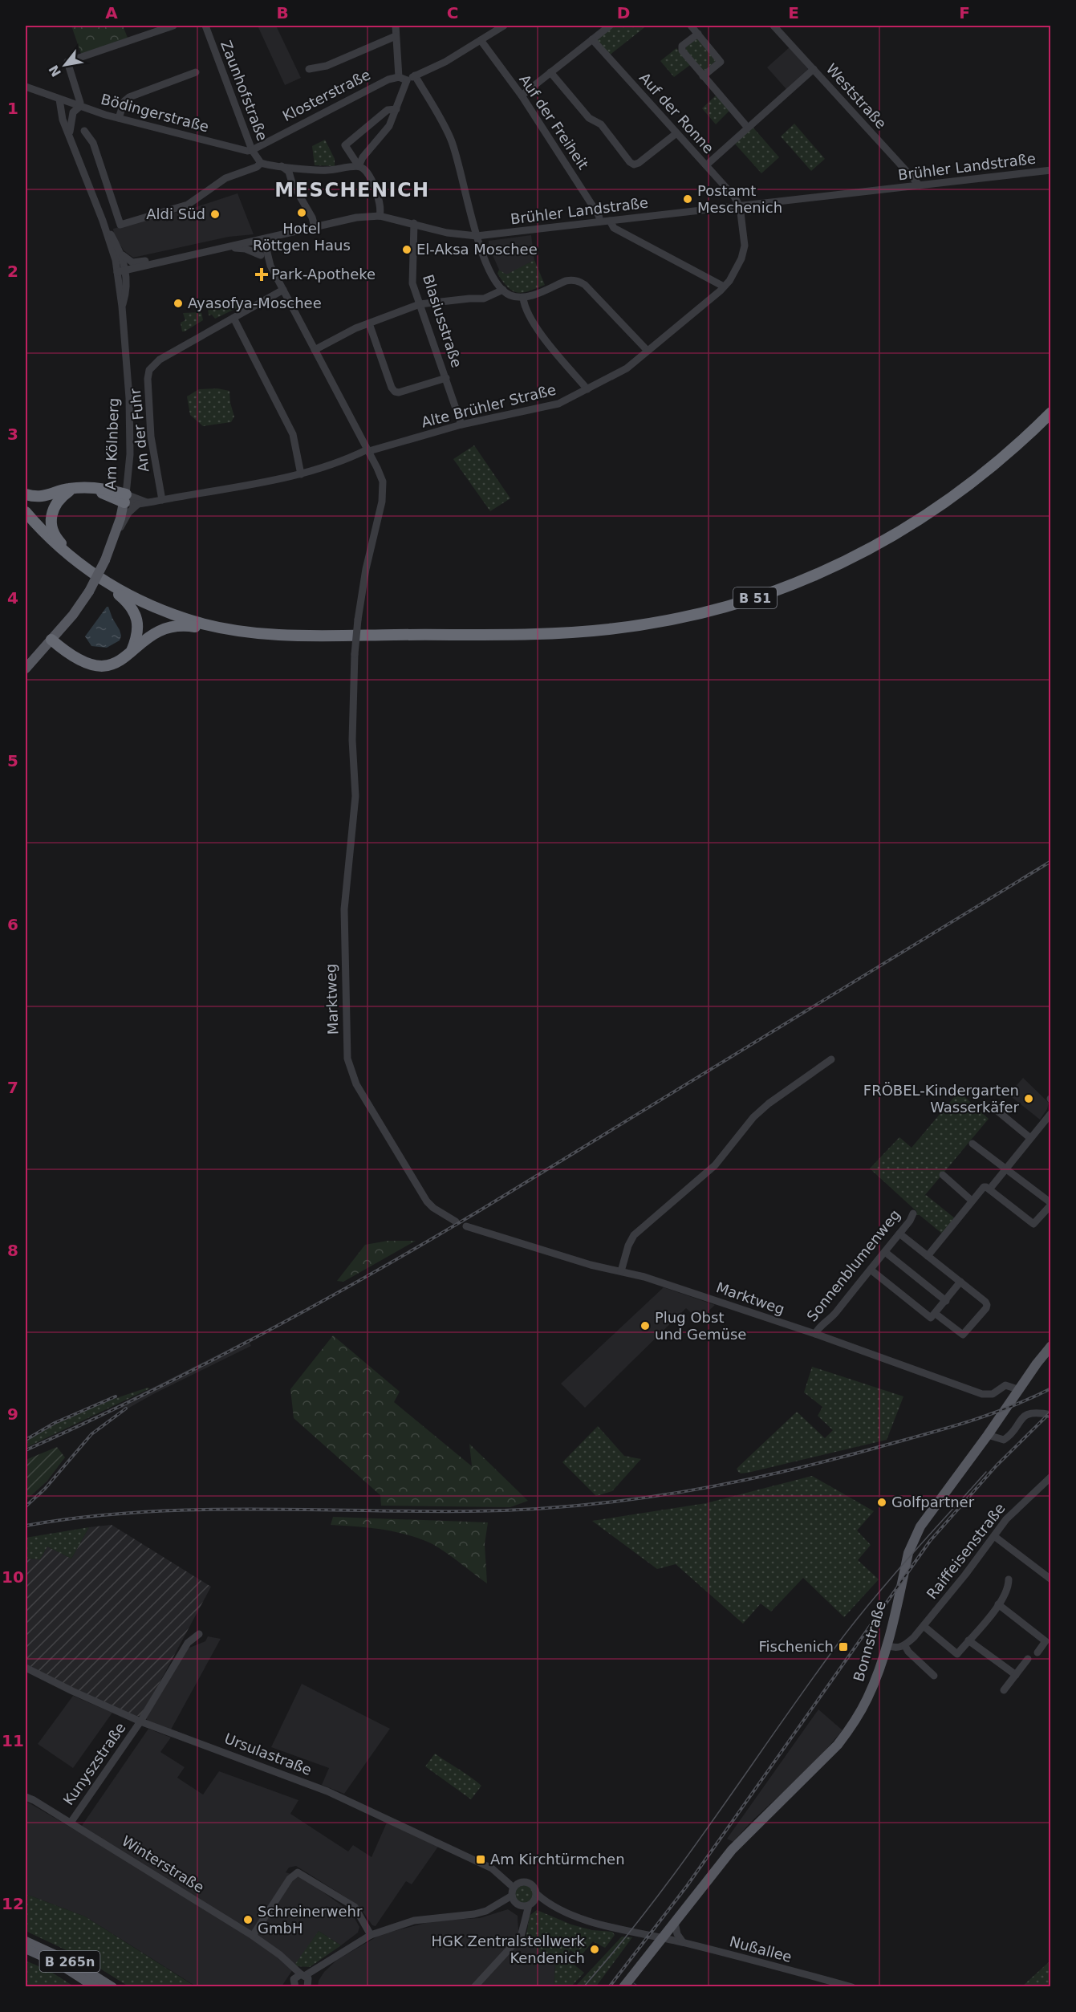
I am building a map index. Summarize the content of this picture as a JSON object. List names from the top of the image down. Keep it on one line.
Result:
{"streets":{"highway":["B 51"],"main road":["Am Kölnberg","Bonnstraße","B 265n"],"street":["Zaunhofstraße","Klosterstraße","Weststraße","Bödingerstraße","Auf der Ronne","Auf der Freiheit","Brühler Landstraße","Blasiusstraße","Alte Brühler Straße","An der Fuhr","Marktweg","Sonnenblumenweg","Raiffeisenstraße","Ursulastraße","Kunyszstraße","Winterstraße","Nußallee"]},"crossings":[["Zaunhofstraße","Klosterstraße"],["Zaunhofstraße","Bödingerstraße"],["Klosterstraße","Bödingerstraße"],["Weststraße","Brühler Landstraße"],["Bödingerstraße","Am Kölnberg"],["Auf der Ronne","Brühler Landstraße"],["Auf der Ronne","Alte Brühler Straße"],["Auf der Freiheit","Brühler Landstraße"],["Brühler Landstraße","Blasiusstraße"],["Brühler Landstraße","Alte Brühler Straße"],["Brühler Landstraße","Am Kölnberg"],["Blasiusstraße","Alte Brühler Straße"],["Alte Brühler Straße","An der Fuhr"],["Alte Brühler Straße","Am Kölnberg"],["Alte Brühler Straße","Marktweg"],["An der Fuhr","Marktweg"],["Marktweg","Sonnenblumenweg"],["Marktweg","Bonnstraße"],["Bonnstraße","Ursulastraße"],["Bonnstraße","Nußallee"],["Ursulastraße","Kunyszstraße"],["Ursulastraße","Nußallee"],["Kunyszstraße","Winterstraße"]],"districts":["MESCHENICH"],"places":{"other":["Postamt Meschenich","Hotel Röttgen Haus","Aldi Süd","El-Aksa Moschee","Ayasofya-Moschee","FRÖBEL-Kindergarten Wasserkäfer","Plug Obst und Gemüse","Golfpartner","Schreinerwehr GmbH","HGK Zentralstellwerk Kendenich"],"health":["Park-Apotheke"],"transit":["Fischenich","Am Kirchtürmchen"]},"north":"bottom left","grid":{"columns":["A","B","C","D","E","F"],"rows":["1","2","3","4","5","6","7","8","9","10","11","12"]}}
